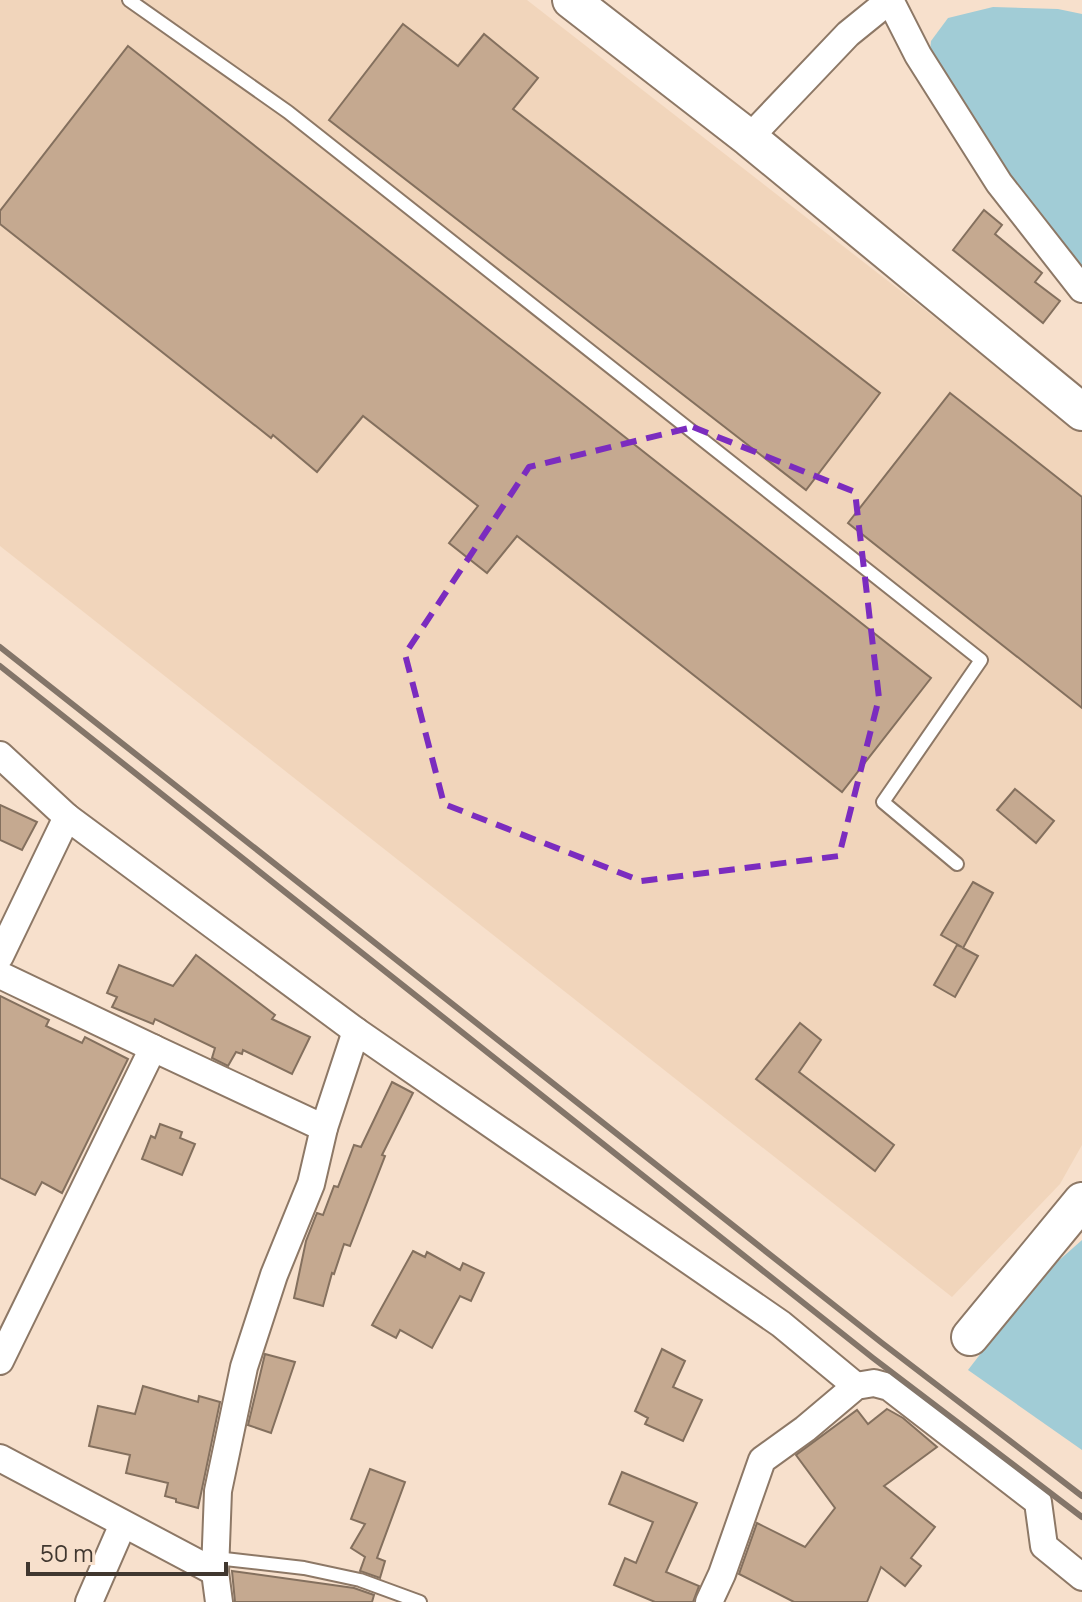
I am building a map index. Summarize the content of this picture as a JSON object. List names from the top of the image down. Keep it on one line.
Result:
{"scale_bar":"50 m"}
